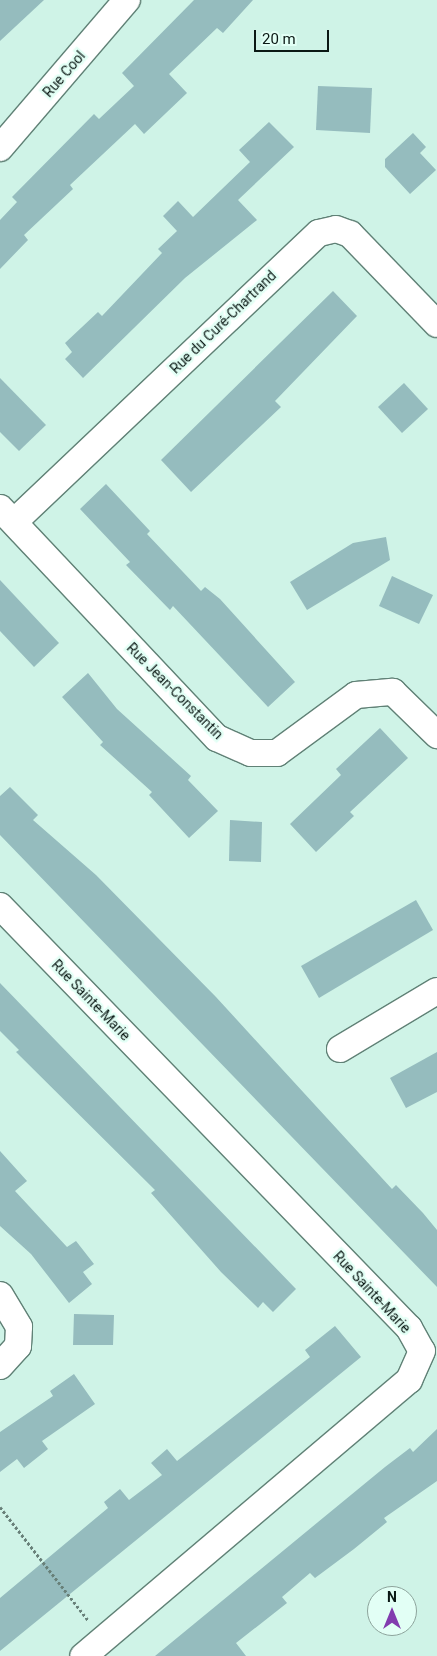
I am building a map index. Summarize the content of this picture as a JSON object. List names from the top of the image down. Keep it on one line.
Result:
{"streets":{"street":["Rue Cool","Rue du Curé-Chartrand","Rue Jean-Constantin","Rue Sainte-Marie"]},"crossings":[["Rue du Curé-Chartrand","Rue Jean-Constantin"]],"scale_bar":"20 m","north":"top"}
